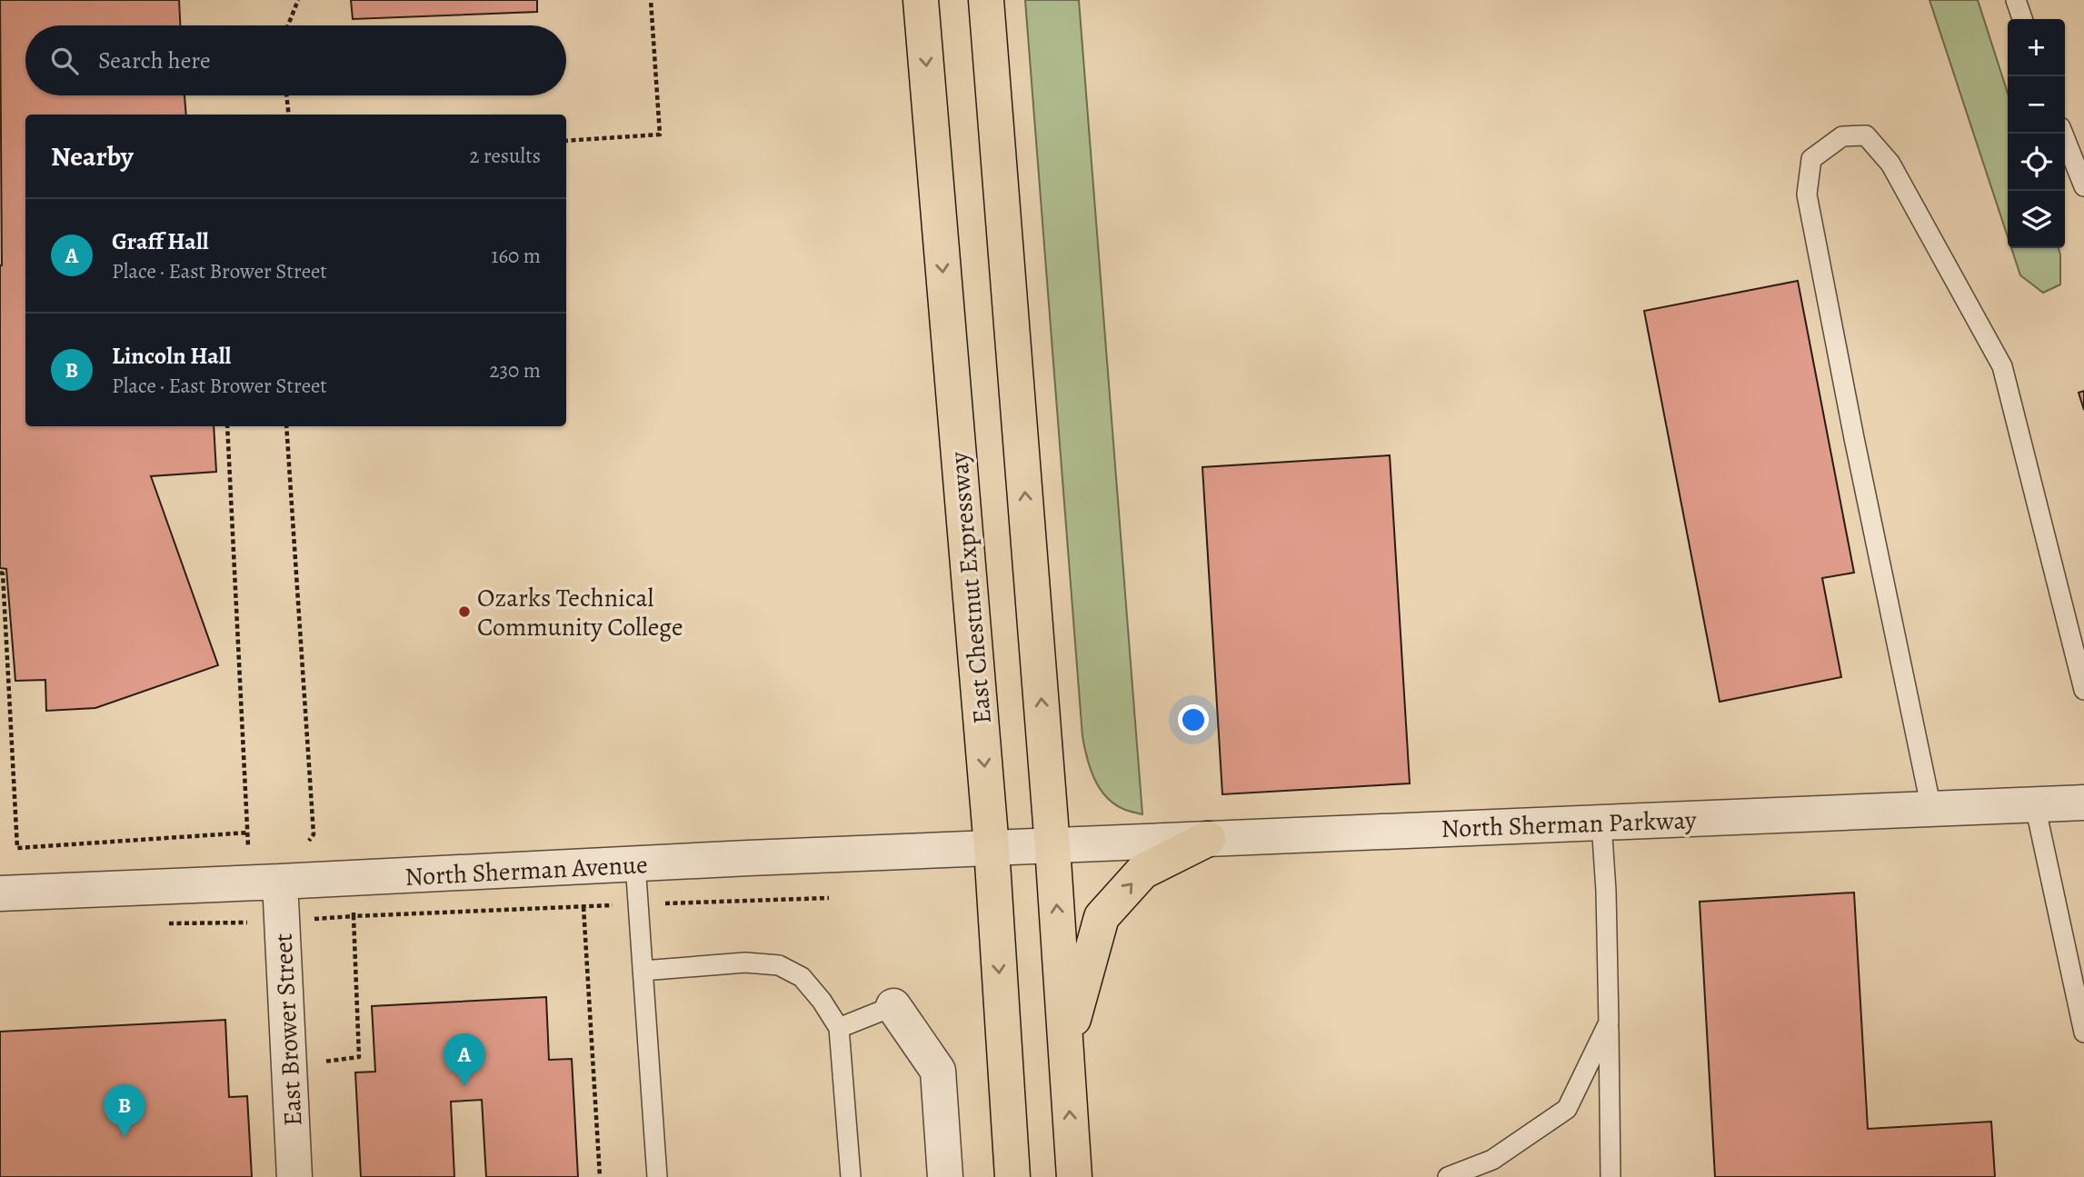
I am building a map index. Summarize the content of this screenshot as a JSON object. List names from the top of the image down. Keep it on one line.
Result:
{"streets":{"main road":["East Chestnut Expressway"],"street":["North Sherman Parkway","North Sherman Avenue","East Brower Street"]},"crossings":[["East Chestnut Expressway","North Sherman Avenue"],["North Sherman Parkway","North Sherman Avenue"],["North Sherman Avenue","East Brower Street"]],"places":["Ozarks Technical Community College"],"page":{"map_buttons":["+","−"],"search":"Search here","heading":["Nearby","2 results"],"list":[{"mark":"A","name":"Graff Hall","note":"Place · East Brower Street","value":"160 m"},{"mark":"B","name":"Lincoln Hall","note":"Place · East Brower Street","value":"230 m"}],"pins":["A","B"]}}
